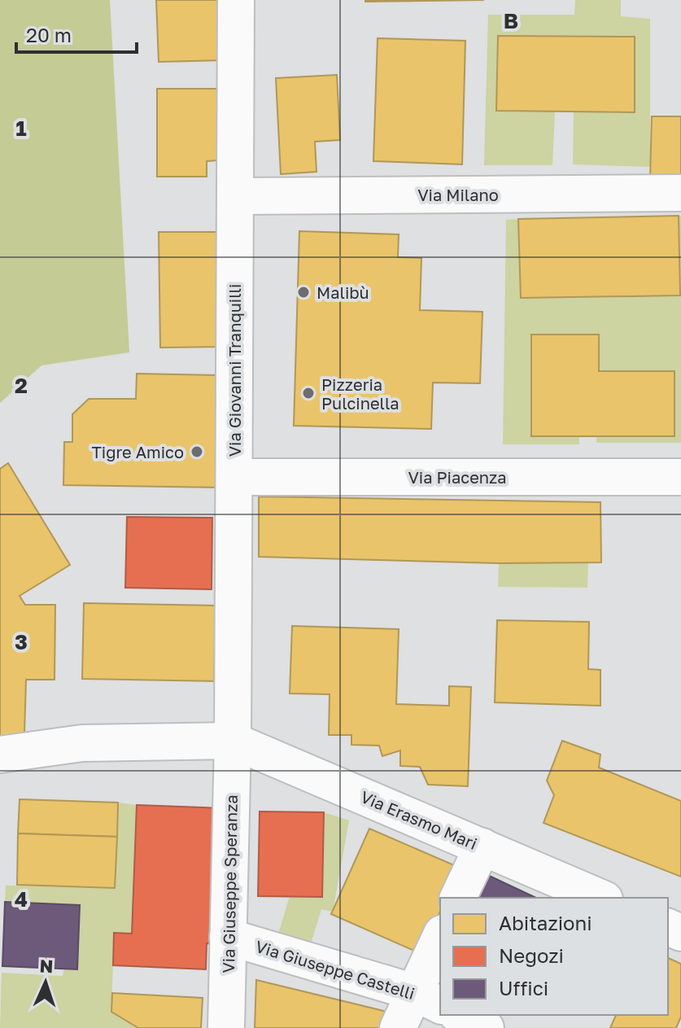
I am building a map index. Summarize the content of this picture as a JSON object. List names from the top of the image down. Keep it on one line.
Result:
{"streets":{"street":["Via Milano","Via Giovanni Tranquilli","Via Piacenza","Via Erasmo Mari","Via Giuseppe Speranza","Via Giuseppe Castelli"]},"crossings":[["Via Milano","Via Giovanni Tranquilli"],["Via Giovanni Tranquilli","Via Piacenza"],["Via Giovanni Tranquilli","Via Erasmo Mari"],["Via Giovanni Tranquilli","Via Giuseppe Speranza"],["Via Erasmo Mari","Via Giuseppe Speranza"],["Via Giuseppe Speranza","Via Giuseppe Castelli"]],"places":["Malibù","Pizzeria Pulcinella","Tigre Amico"],"legend":["Abitazioni","Negozi","Uffici"],"scale_bar":"20 m","north":"top","grid":{"columns":["B"],"rows":["1","2","3","4"]}}
